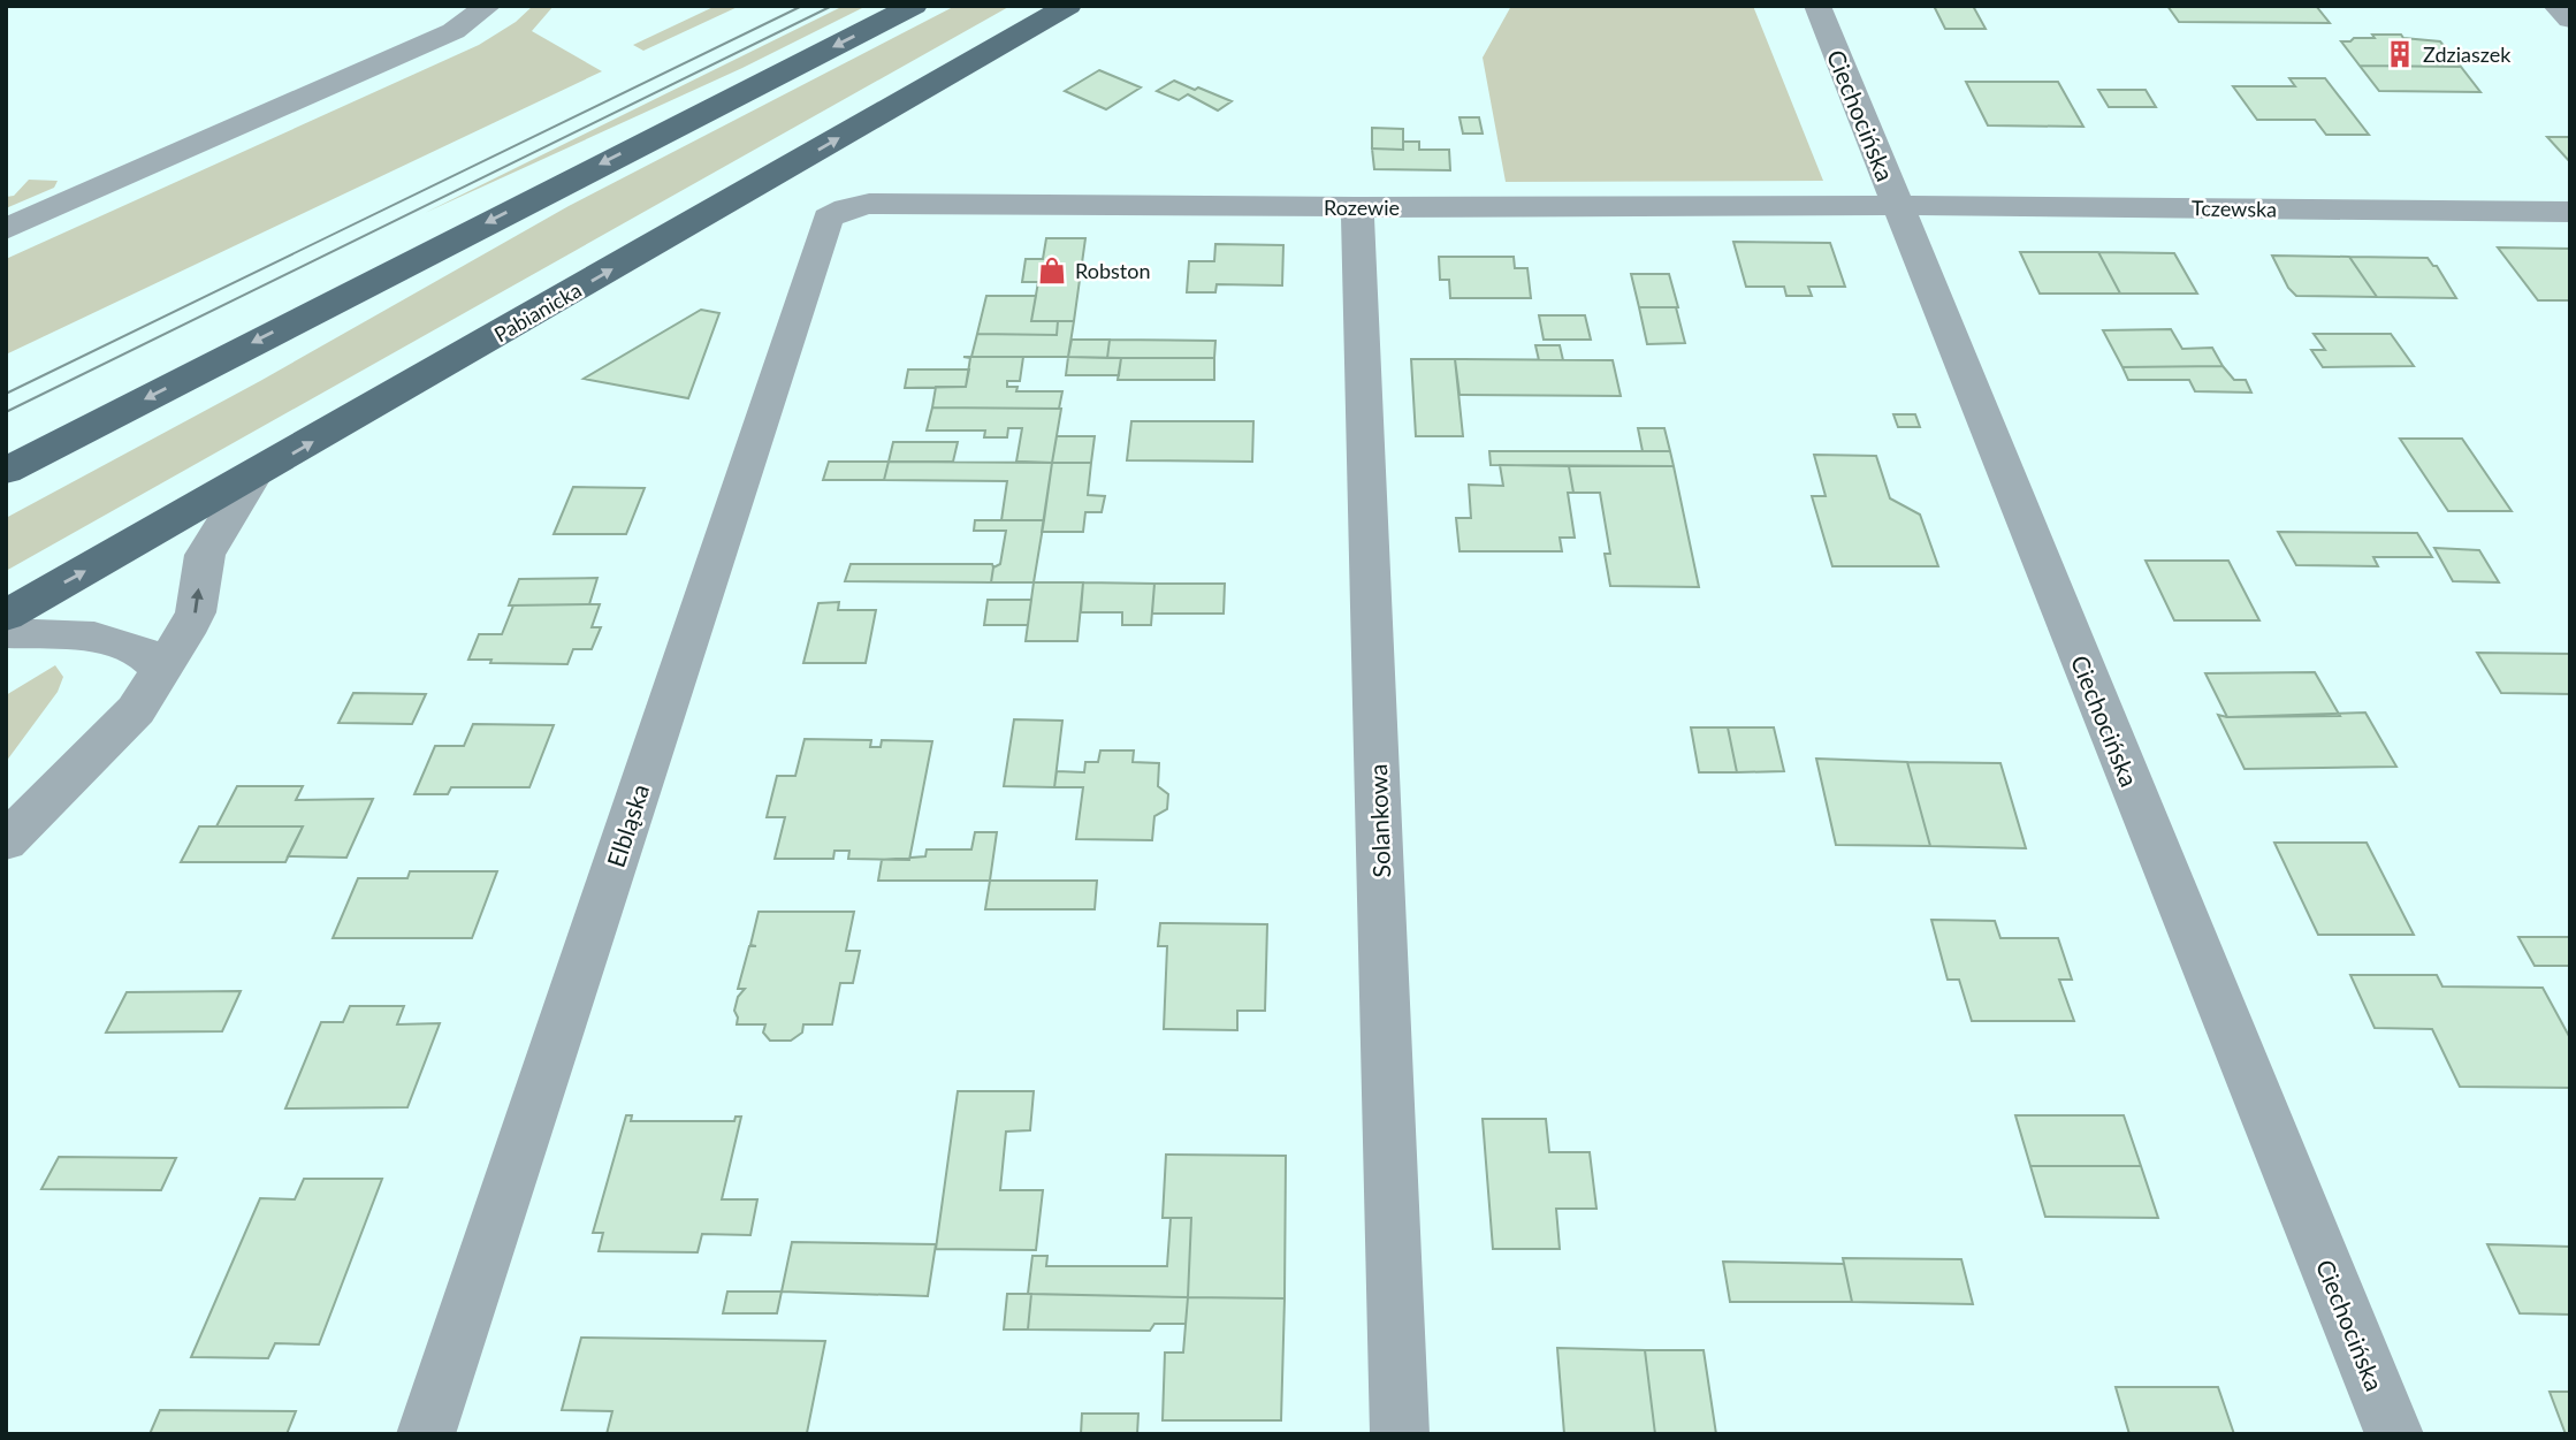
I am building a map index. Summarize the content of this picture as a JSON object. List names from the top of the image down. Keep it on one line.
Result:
{"streets":{"main road":["Pabianicka"],"street":["Ciechocińska","Rozewie","Tczewska","Solankowa","Elbląska"]},"crossings":[["Ciechocińska","Rozewie"],["Ciechocińska","Tczewska"],["Rozewie","Tczewska"],["Rozewie","Solankowa"],["Rozewie","Elbląska"]],"places":{"building":["Zdziaszek"],"shop":["Robston"]}}
